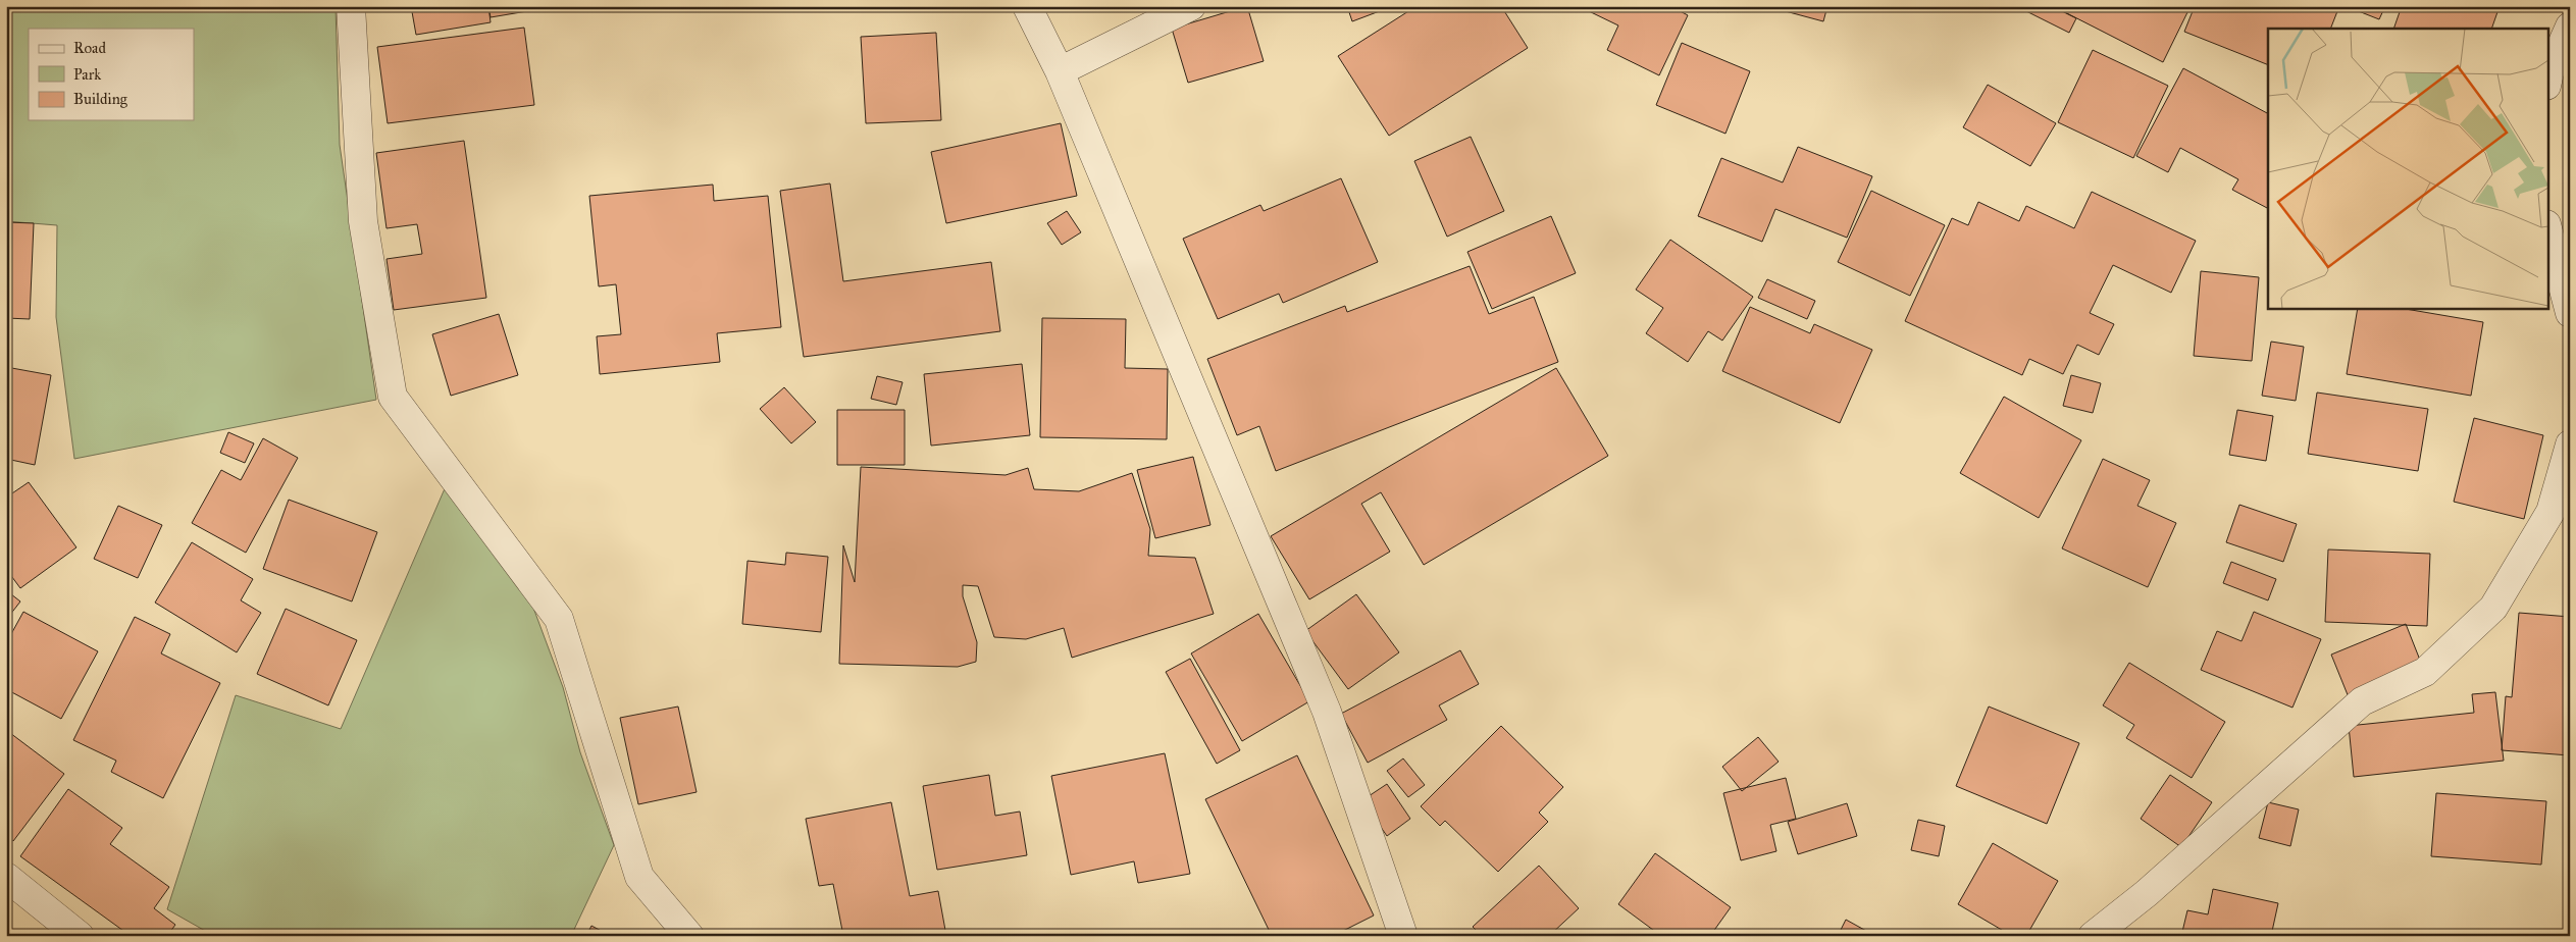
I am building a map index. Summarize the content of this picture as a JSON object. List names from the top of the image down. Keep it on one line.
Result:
{"legend":["Road","Park","Building"]}
